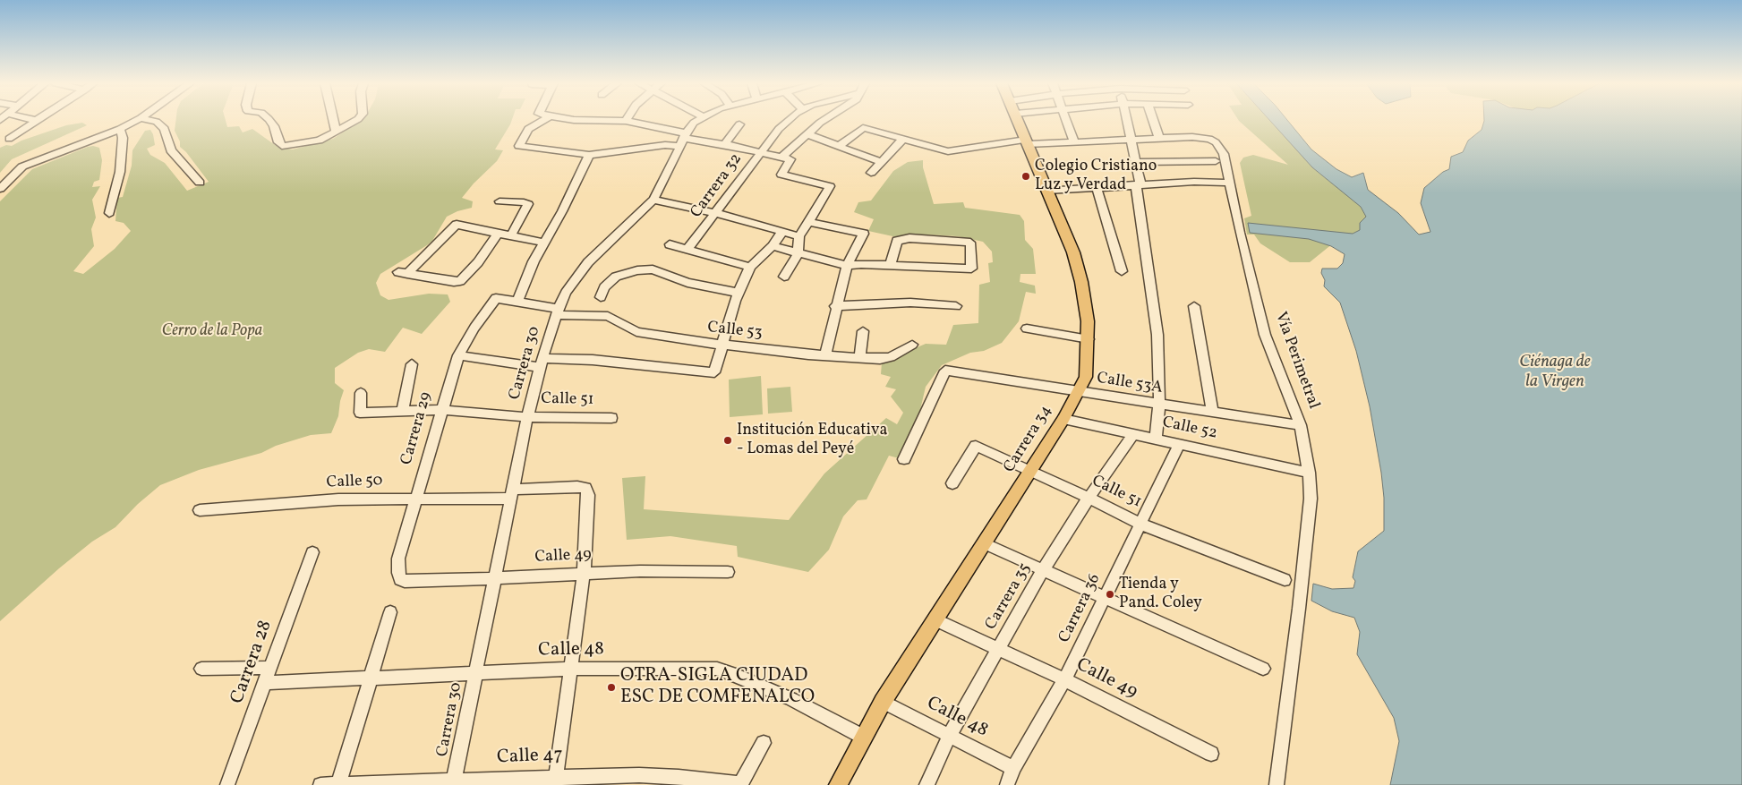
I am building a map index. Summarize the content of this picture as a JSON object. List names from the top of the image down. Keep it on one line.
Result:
{"streets":{"main road":["Carrera 34"],"street":["Carrera 32","Calle 53","Vía Perimetral","Carrera 30","Calle 53A","Calle 51","Carrera 29","Calle 52","Calle 50","Calle 49","Carrera 35","Carrera 36","Calle 48","Carrera 28","Calle 47"]},"crossings":[["Calle 53","Carrera 30"],["Calle 53","Carrera 29"],["Vía Perimetral","Calle 53A"],["Vía Perimetral","Calle 52"],["Vía Perimetral","Carrera 34"],["Carrera 30","Calle 51"],["Carrera 30","Calle 50"],["Carrera 30","Calle 49"],["Carrera 30","Calle 48"],["Carrera 30","Calle 47"],["Calle 53A","Carrera 34"],["Calle 51","Carrera 29"],["Calle 51","Carrera 34"],["Calle 51","Carrera 35"],["Calle 51","Carrera 36"],["Carrera 29","Calle 50"],["Carrera 29","Calle 49"],["Calle 52","Carrera 34"],["Calle 52","Carrera 35"],["Calle 52","Carrera 36"],["Carrera 34","Calle 49"],["Carrera 34","Calle 48"],["Calle 50","Calle 49"],["Calle 49","Carrera 35"],["Calle 49","Carrera 36"],["Carrera 35","Calle 48"],["Carrera 36","Calle 48"],["Calle 48","Carrera 28"]],"water":["Ciénaga de la Virgen"],"parks":["Cerro de la Popa"],"places":["Colegio Cristiano Luz y Verdad","Institución Educativa - Lomas del Peyé","Tienda y Pand. Coley","OTRA-SIGLA CIUDAD ESC DE COMFENALCO"]}
